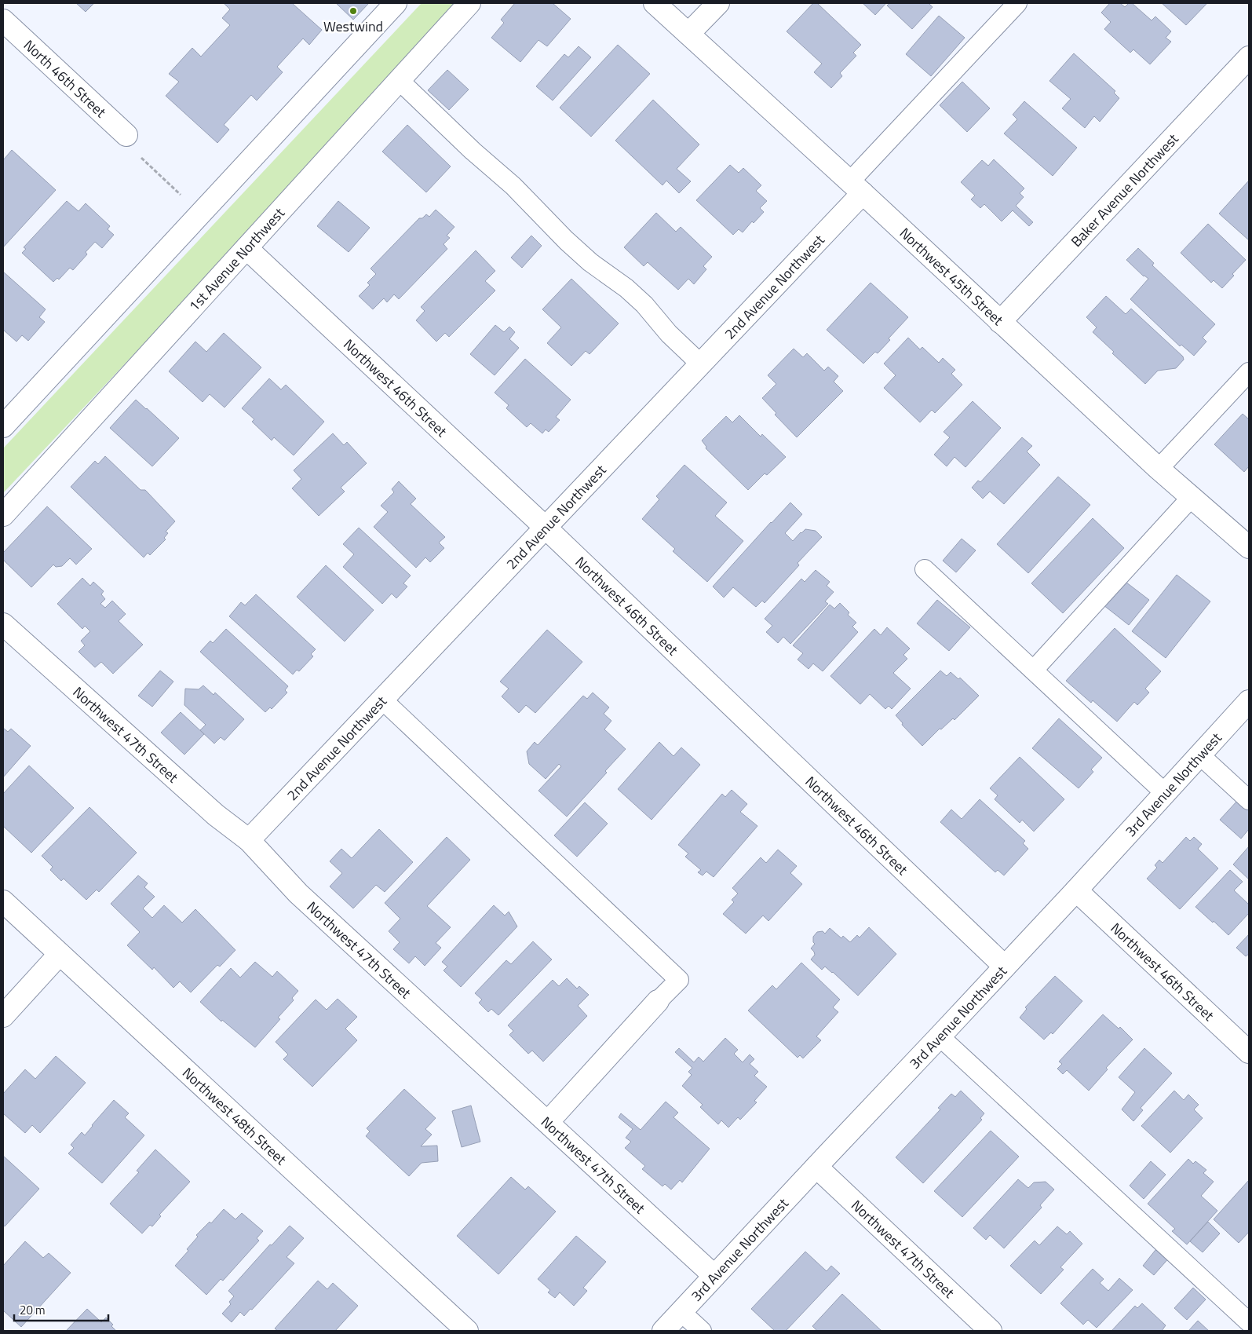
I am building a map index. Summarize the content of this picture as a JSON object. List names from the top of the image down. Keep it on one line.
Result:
{"streets":{"street":["North 46th Street","Baker Avenue Northwest","1st Avenue Northwest","Northwest 45th Street","2nd Avenue Northwest","Northwest 46th Street","Northwest 47th Street","3rd Avenue Northwest","Northwest 48th Street"]},"crossings":[["Baker Avenue Northwest","Northwest 45th Street"],["1st Avenue Northwest","Northwest 46th Street"],["Northwest 45th Street","2nd Avenue Northwest"],["2nd Avenue Northwest","Northwest 46th Street"],["2nd Avenue Northwest","Northwest 47th Street"],["Northwest 46th Street","3rd Avenue Northwest"],["Northwest 47th Street","3rd Avenue Northwest"]],"places":["Westwind"],"scale_bar":"20 m"}
